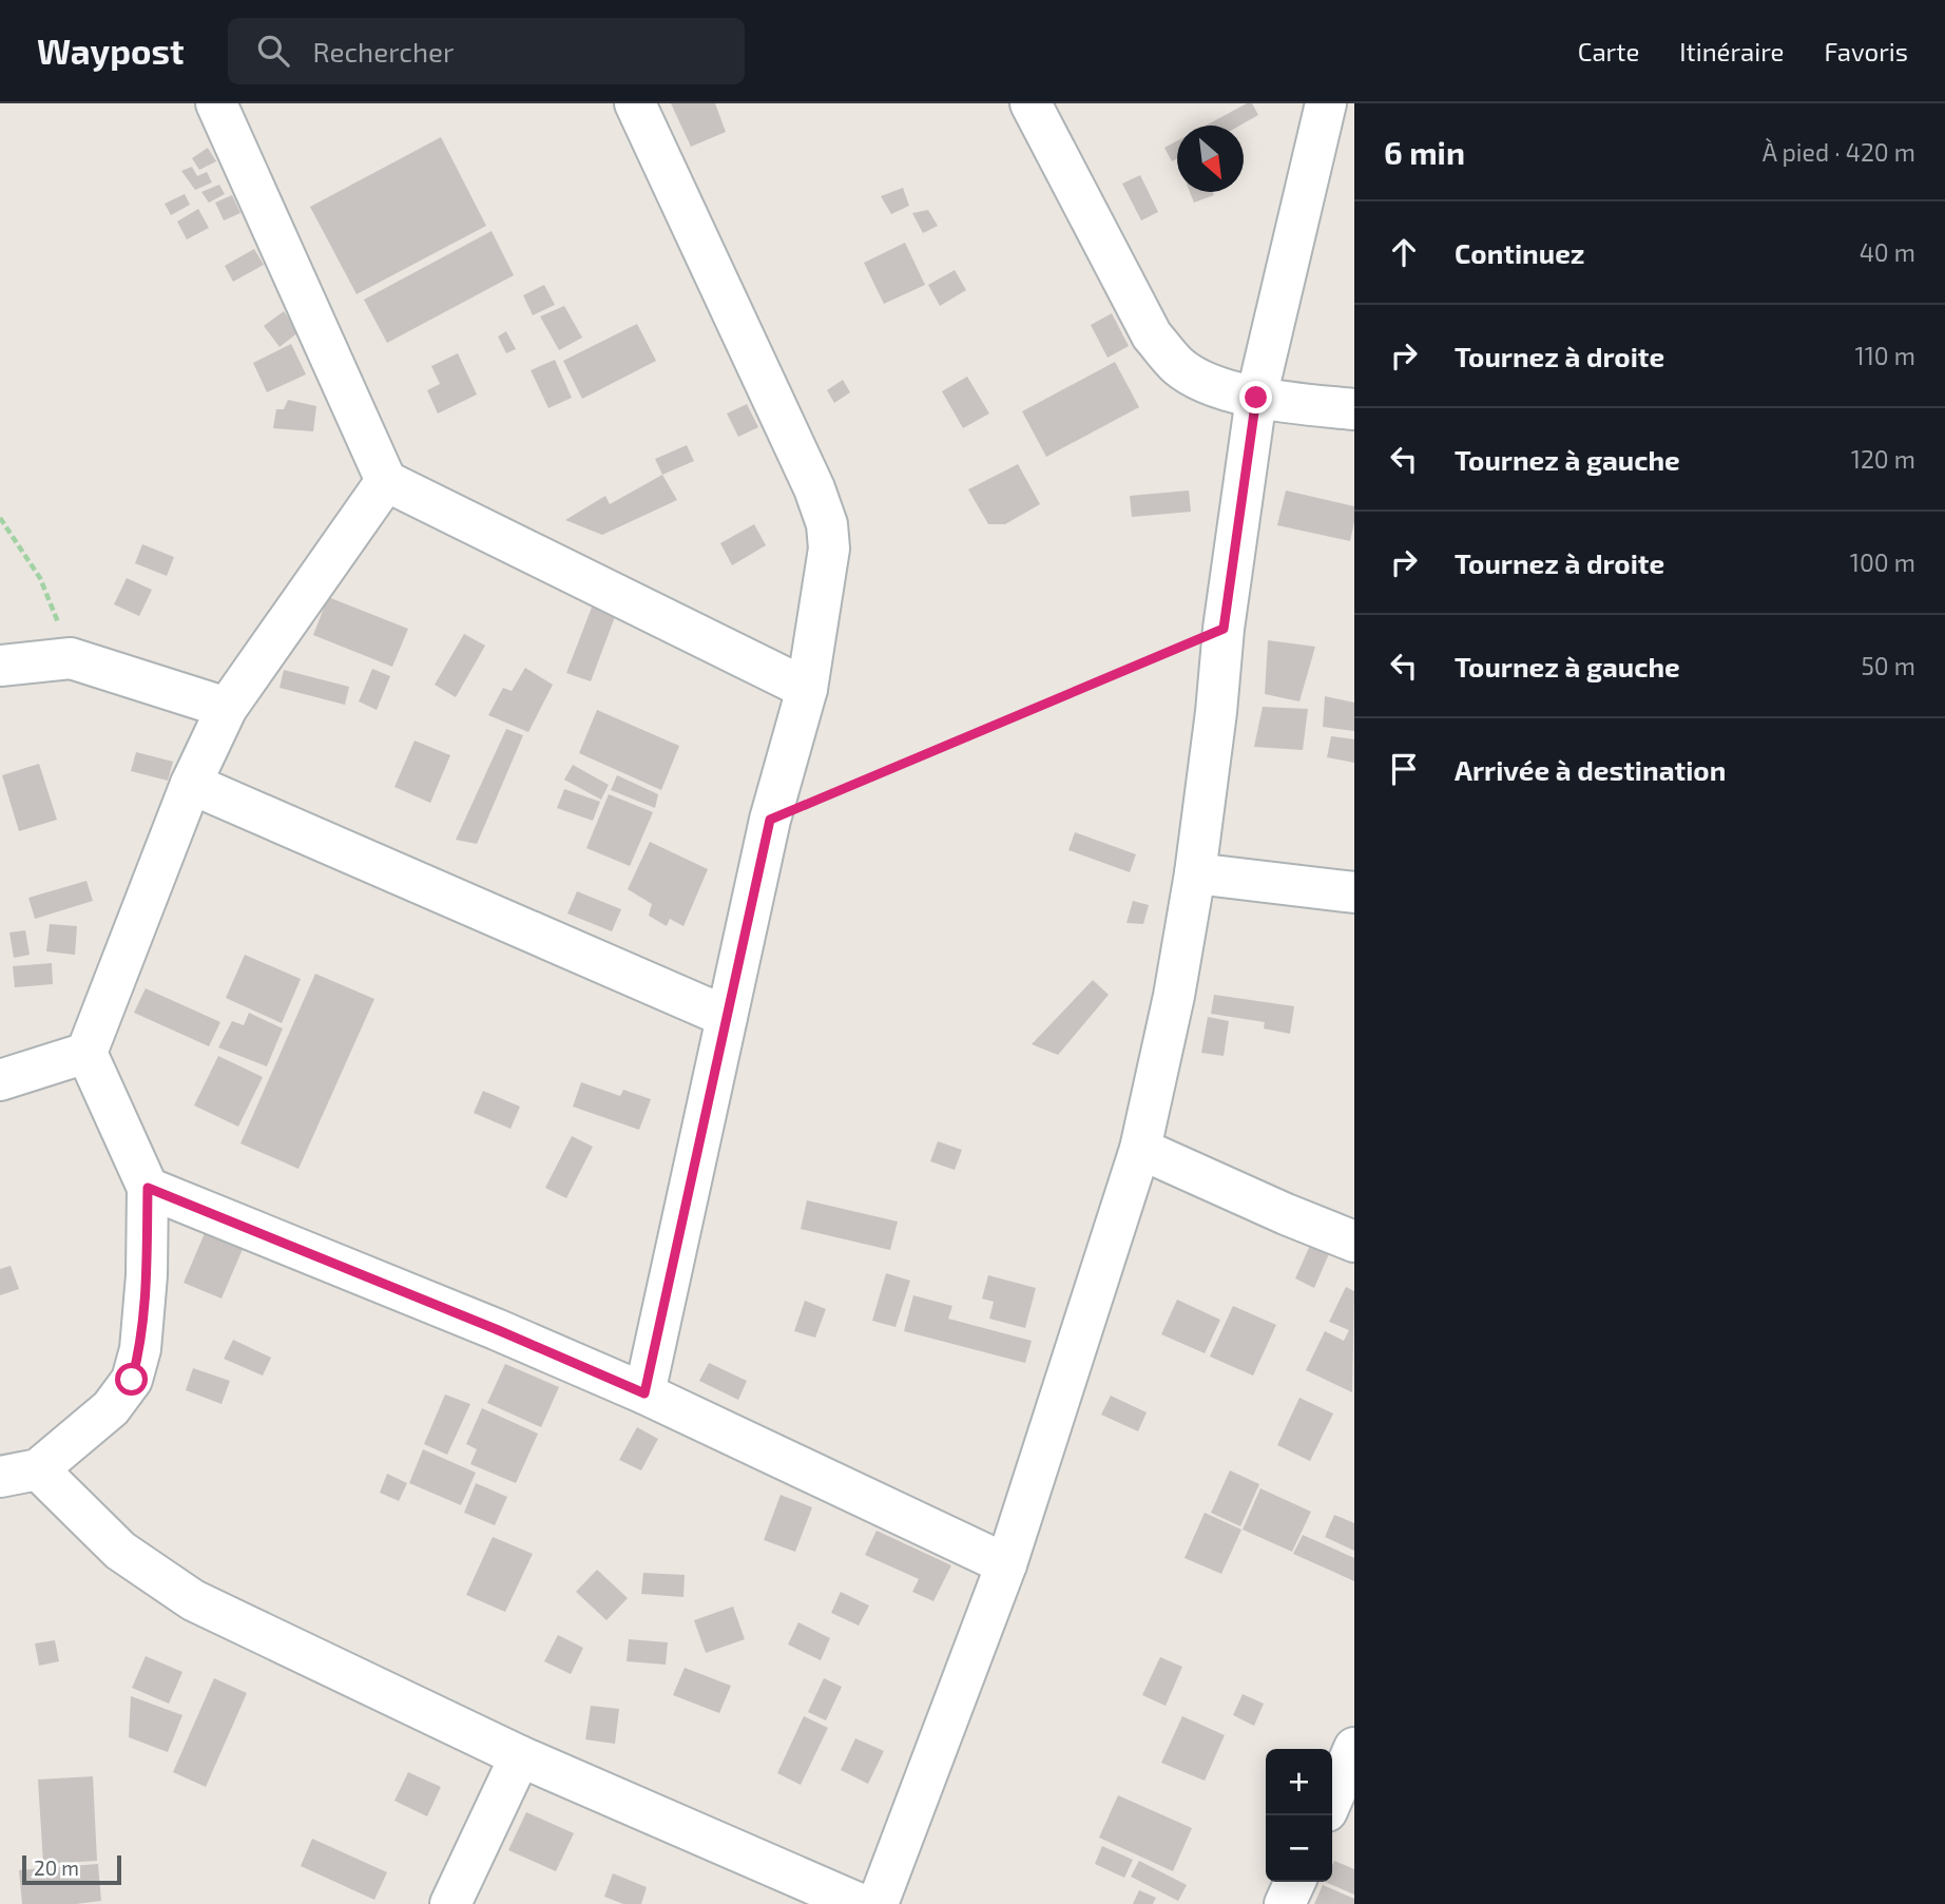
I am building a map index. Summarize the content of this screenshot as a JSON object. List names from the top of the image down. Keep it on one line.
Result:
{"scale_bar":"20 m","north":"bottom right","page":{"header":"Waypost","search":"Rechercher","nav":["Carte","Itinéraire","Favoris"],"heading":["6 min","À pied · 420 m"],"list":[["Continuez","40 m"],["Tournez à droite","110 m"],["Tournez à gauche","120 m"],["Tournez à droite","100 m"],["Tournez à gauche","50 m"],"Arrivée à destination"],"map_buttons":["+","−"],"scale":"20 m"}}
